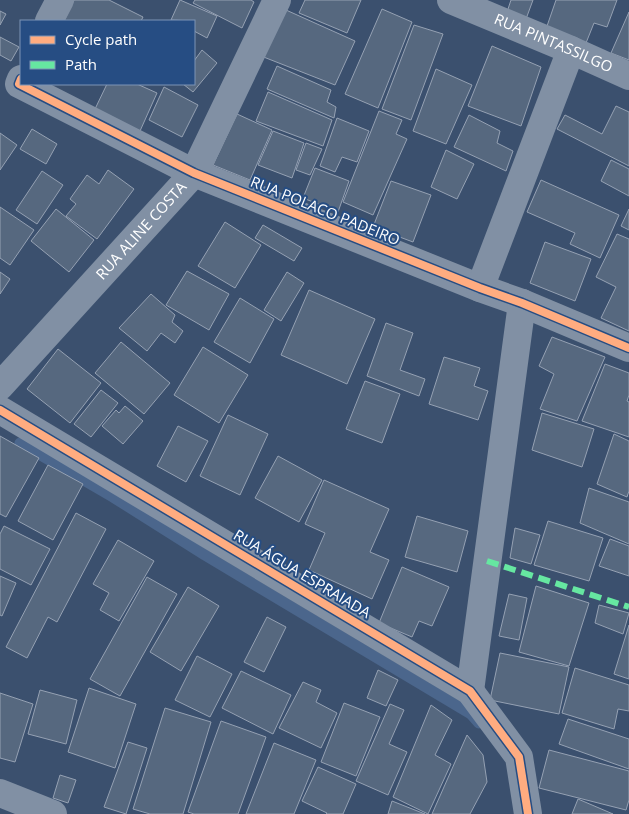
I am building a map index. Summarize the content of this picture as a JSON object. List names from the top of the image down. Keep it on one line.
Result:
{"streets":{"street":["RUA PINTASSILGO","RUA POLACO PADEIRO","RUA ALINE COSTA","RUA ÁGUA ESPRAIADA"]},"crossings":[["RUA POLACO PADEIRO","RUA ALINE COSTA"]],"legend":["Cycle path","Path"]}
